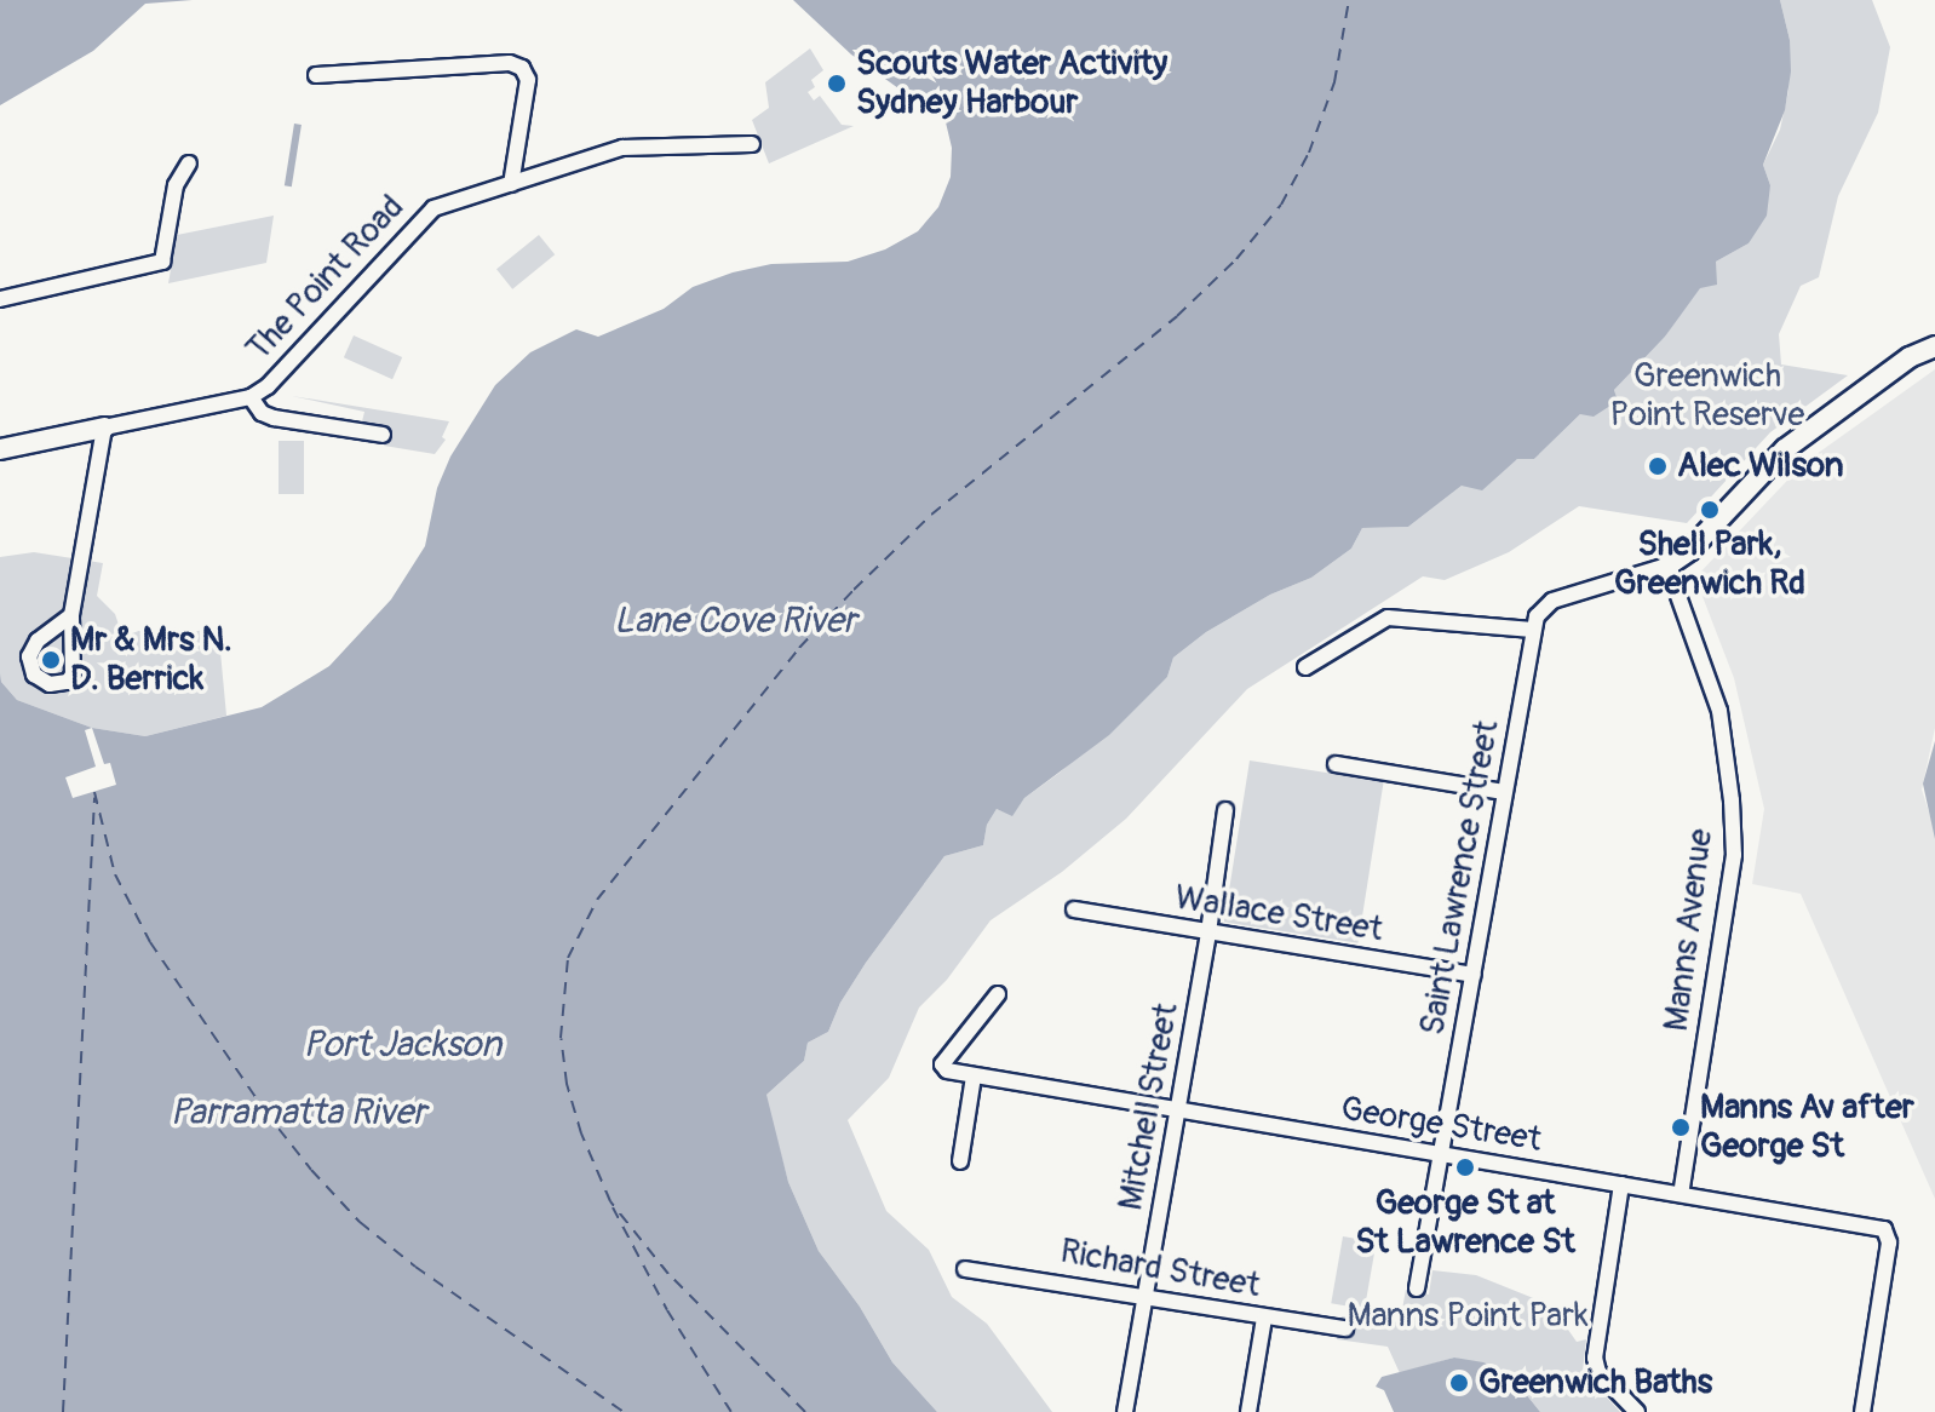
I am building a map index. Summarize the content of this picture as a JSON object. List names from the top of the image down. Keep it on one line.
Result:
{"streets":{"street":["The Point Road","Saint Lawrence Street","Wallace Street","Manns Avenue","Mitchell Street","George Street","Richard Street"]},"crossings":[["Saint Lawrence Street","Wallace Street"],["Saint Lawrence Street","George Street"],["Wallace Street","Mitchell Street"],["Manns Avenue","George Street"],["Mitchell Street","George Street"],["Mitchell Street","Richard Street"]],"water":["Lane Cove River","Port Jackson","Parramatta River"],"parks":["Greenwich Point Reserve","Manns Point Park"],"places":["Scouts Water Activity Sydney Harbour","Alec Wilson","Shell Park, Greenwich Rd","Mr & Mrs N. D. Berrick","Manns Av after George St","George St at St Lawrence St","Greenwich Baths"]}
